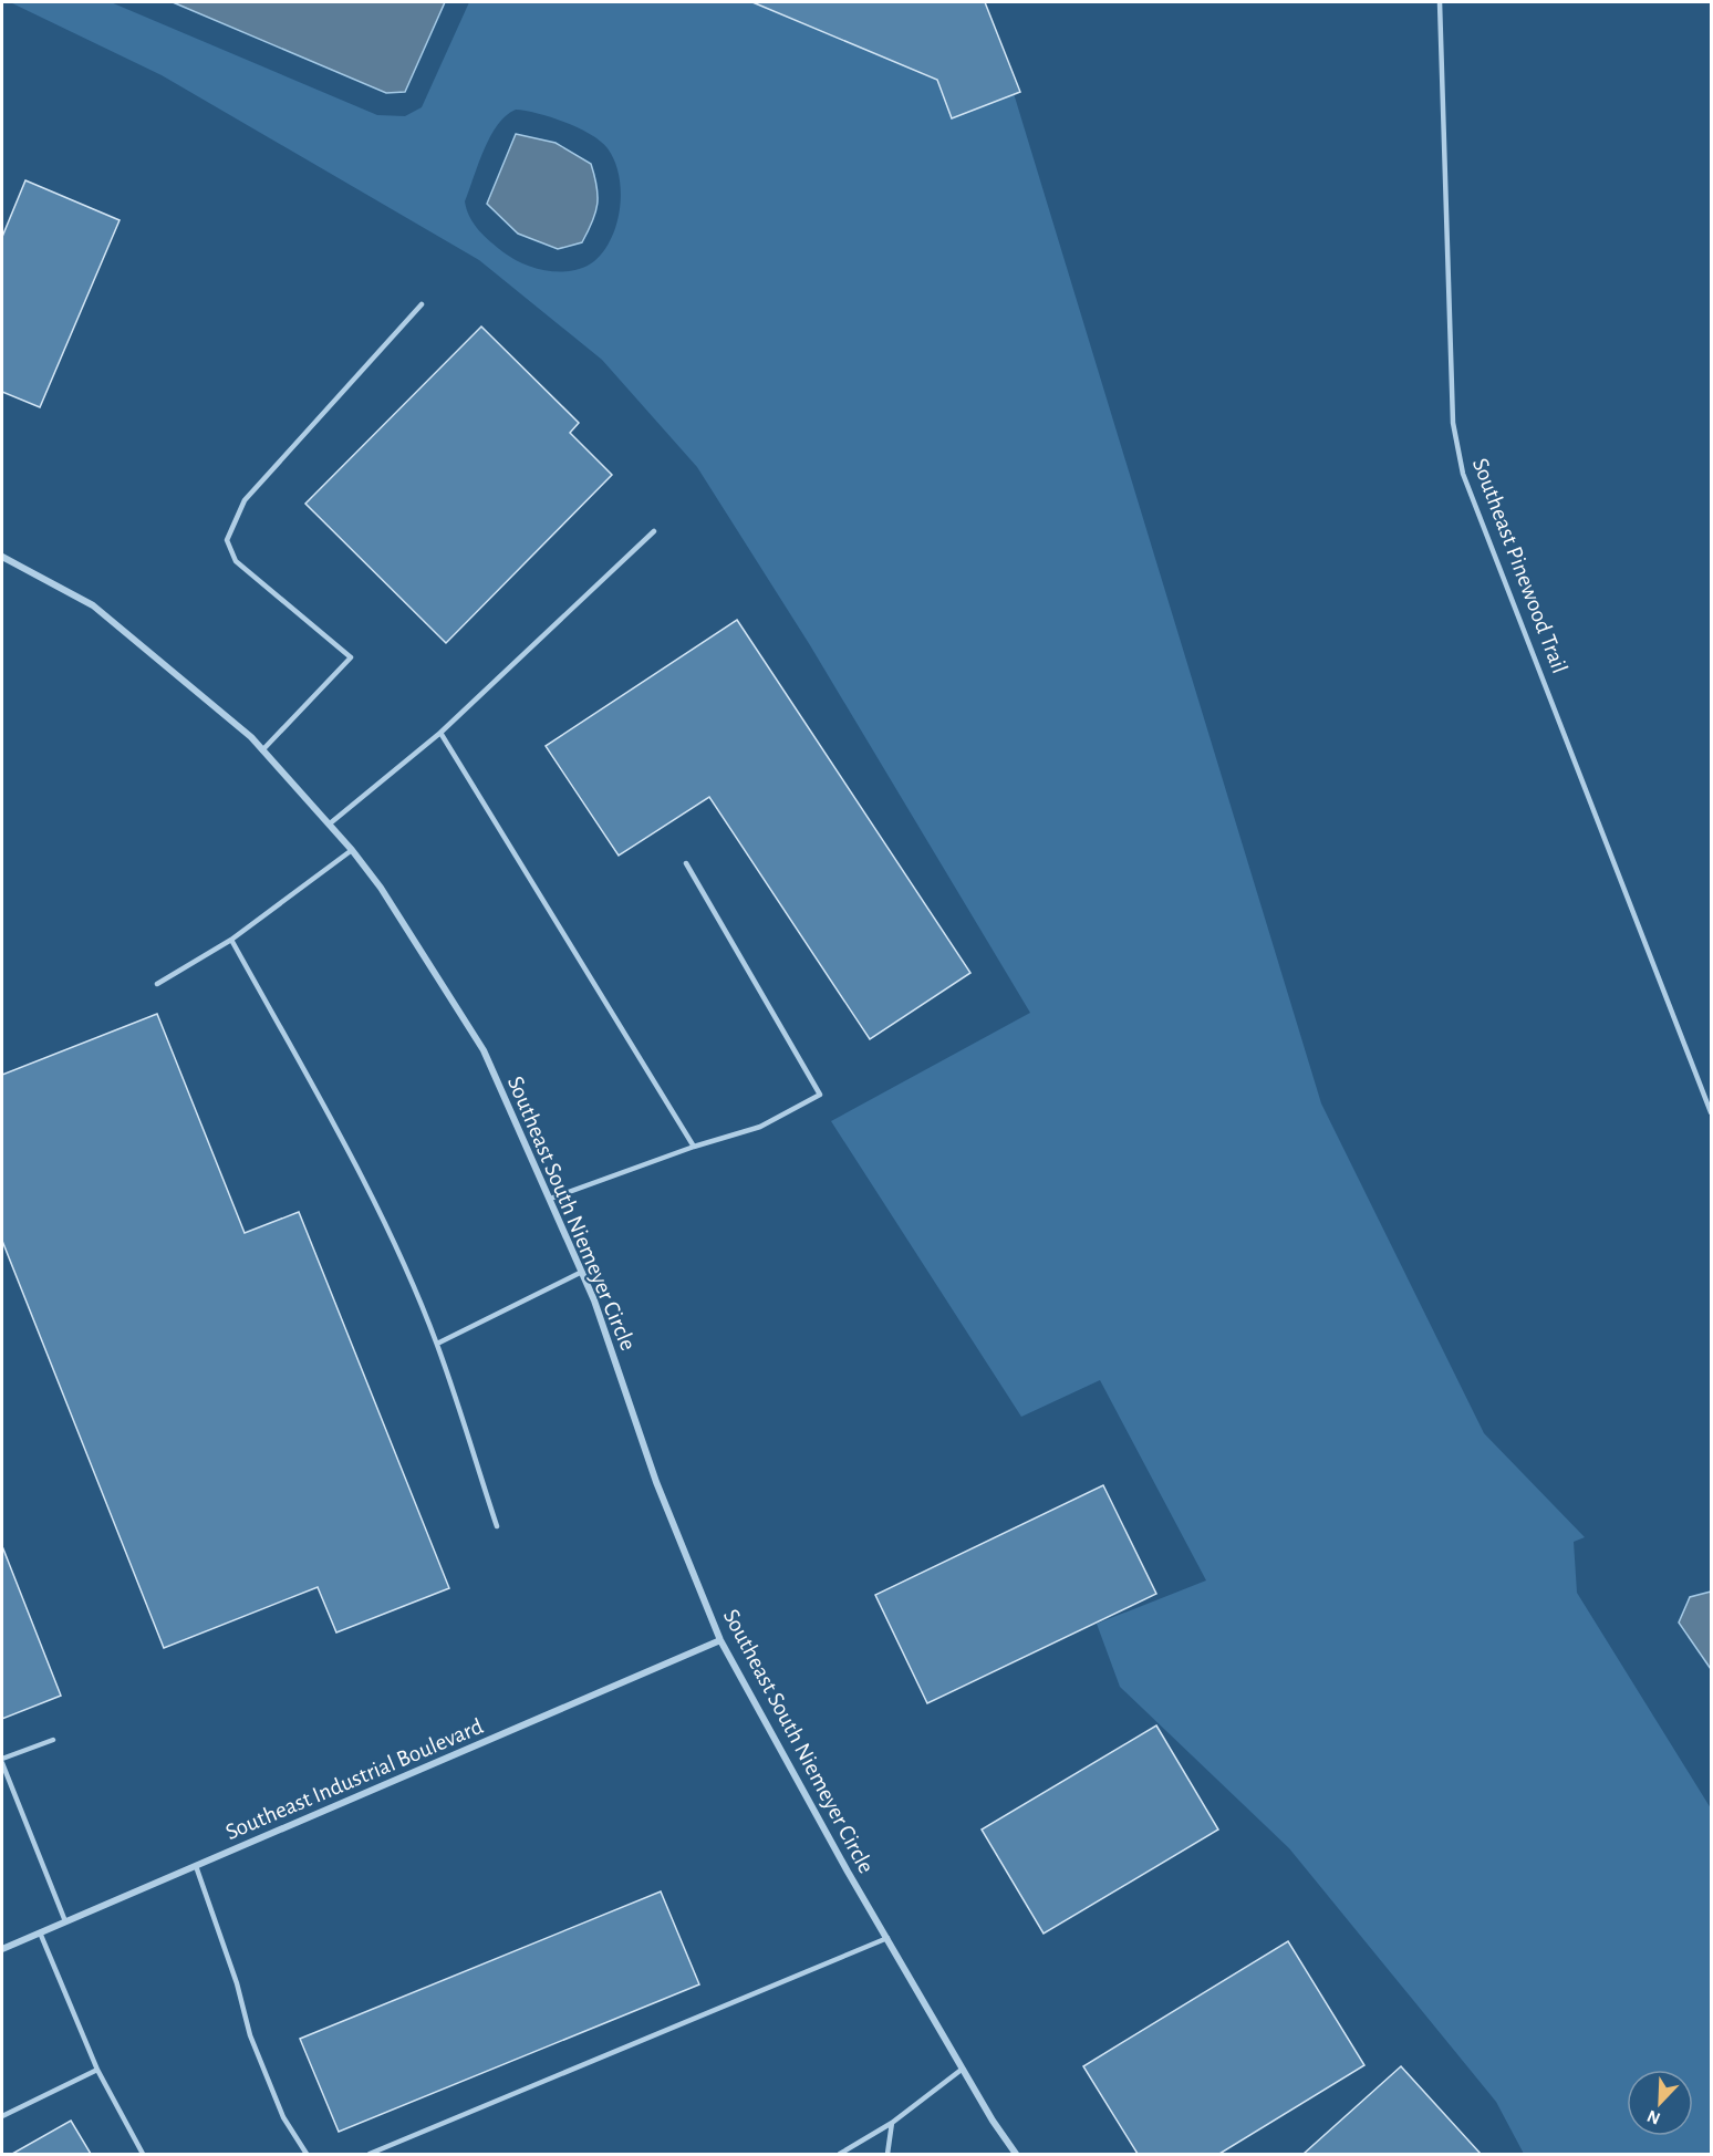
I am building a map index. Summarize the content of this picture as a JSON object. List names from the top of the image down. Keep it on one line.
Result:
{"streets":{"street":["Southeast South Niemeyer Circle","Southeast Industrial Boulevard"],"lane":["Southeast Pinewood Trail"]},"crossings":[["Southeast South Niemeyer Circle","Southeast Industrial Boulevard"]],"north":"bottom left"}
